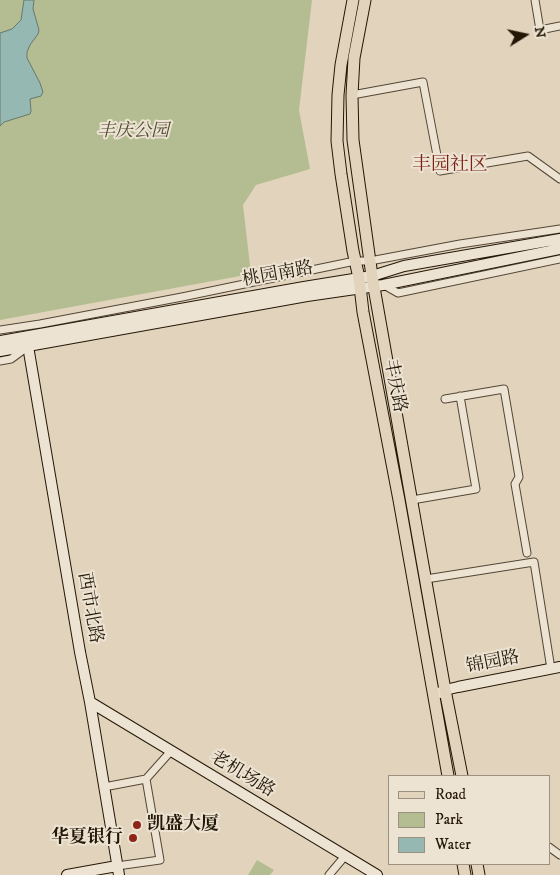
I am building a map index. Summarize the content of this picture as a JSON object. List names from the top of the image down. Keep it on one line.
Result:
{"streets":{"main road":["桃园南路","丰庆路","西市北路","锦园路","老机场路"]},"crossings":[["桃园南路","丰庆路"],["桃园南路","西市北路"],["丰庆路","锦园路"],["西市北路","老机场路"]],"districts":["丰园社区"],"parks":["丰庆公园"],"places":["凯盛大厦","华夏银行"],"legend":["Road","Park","Water"],"north":"right"}
